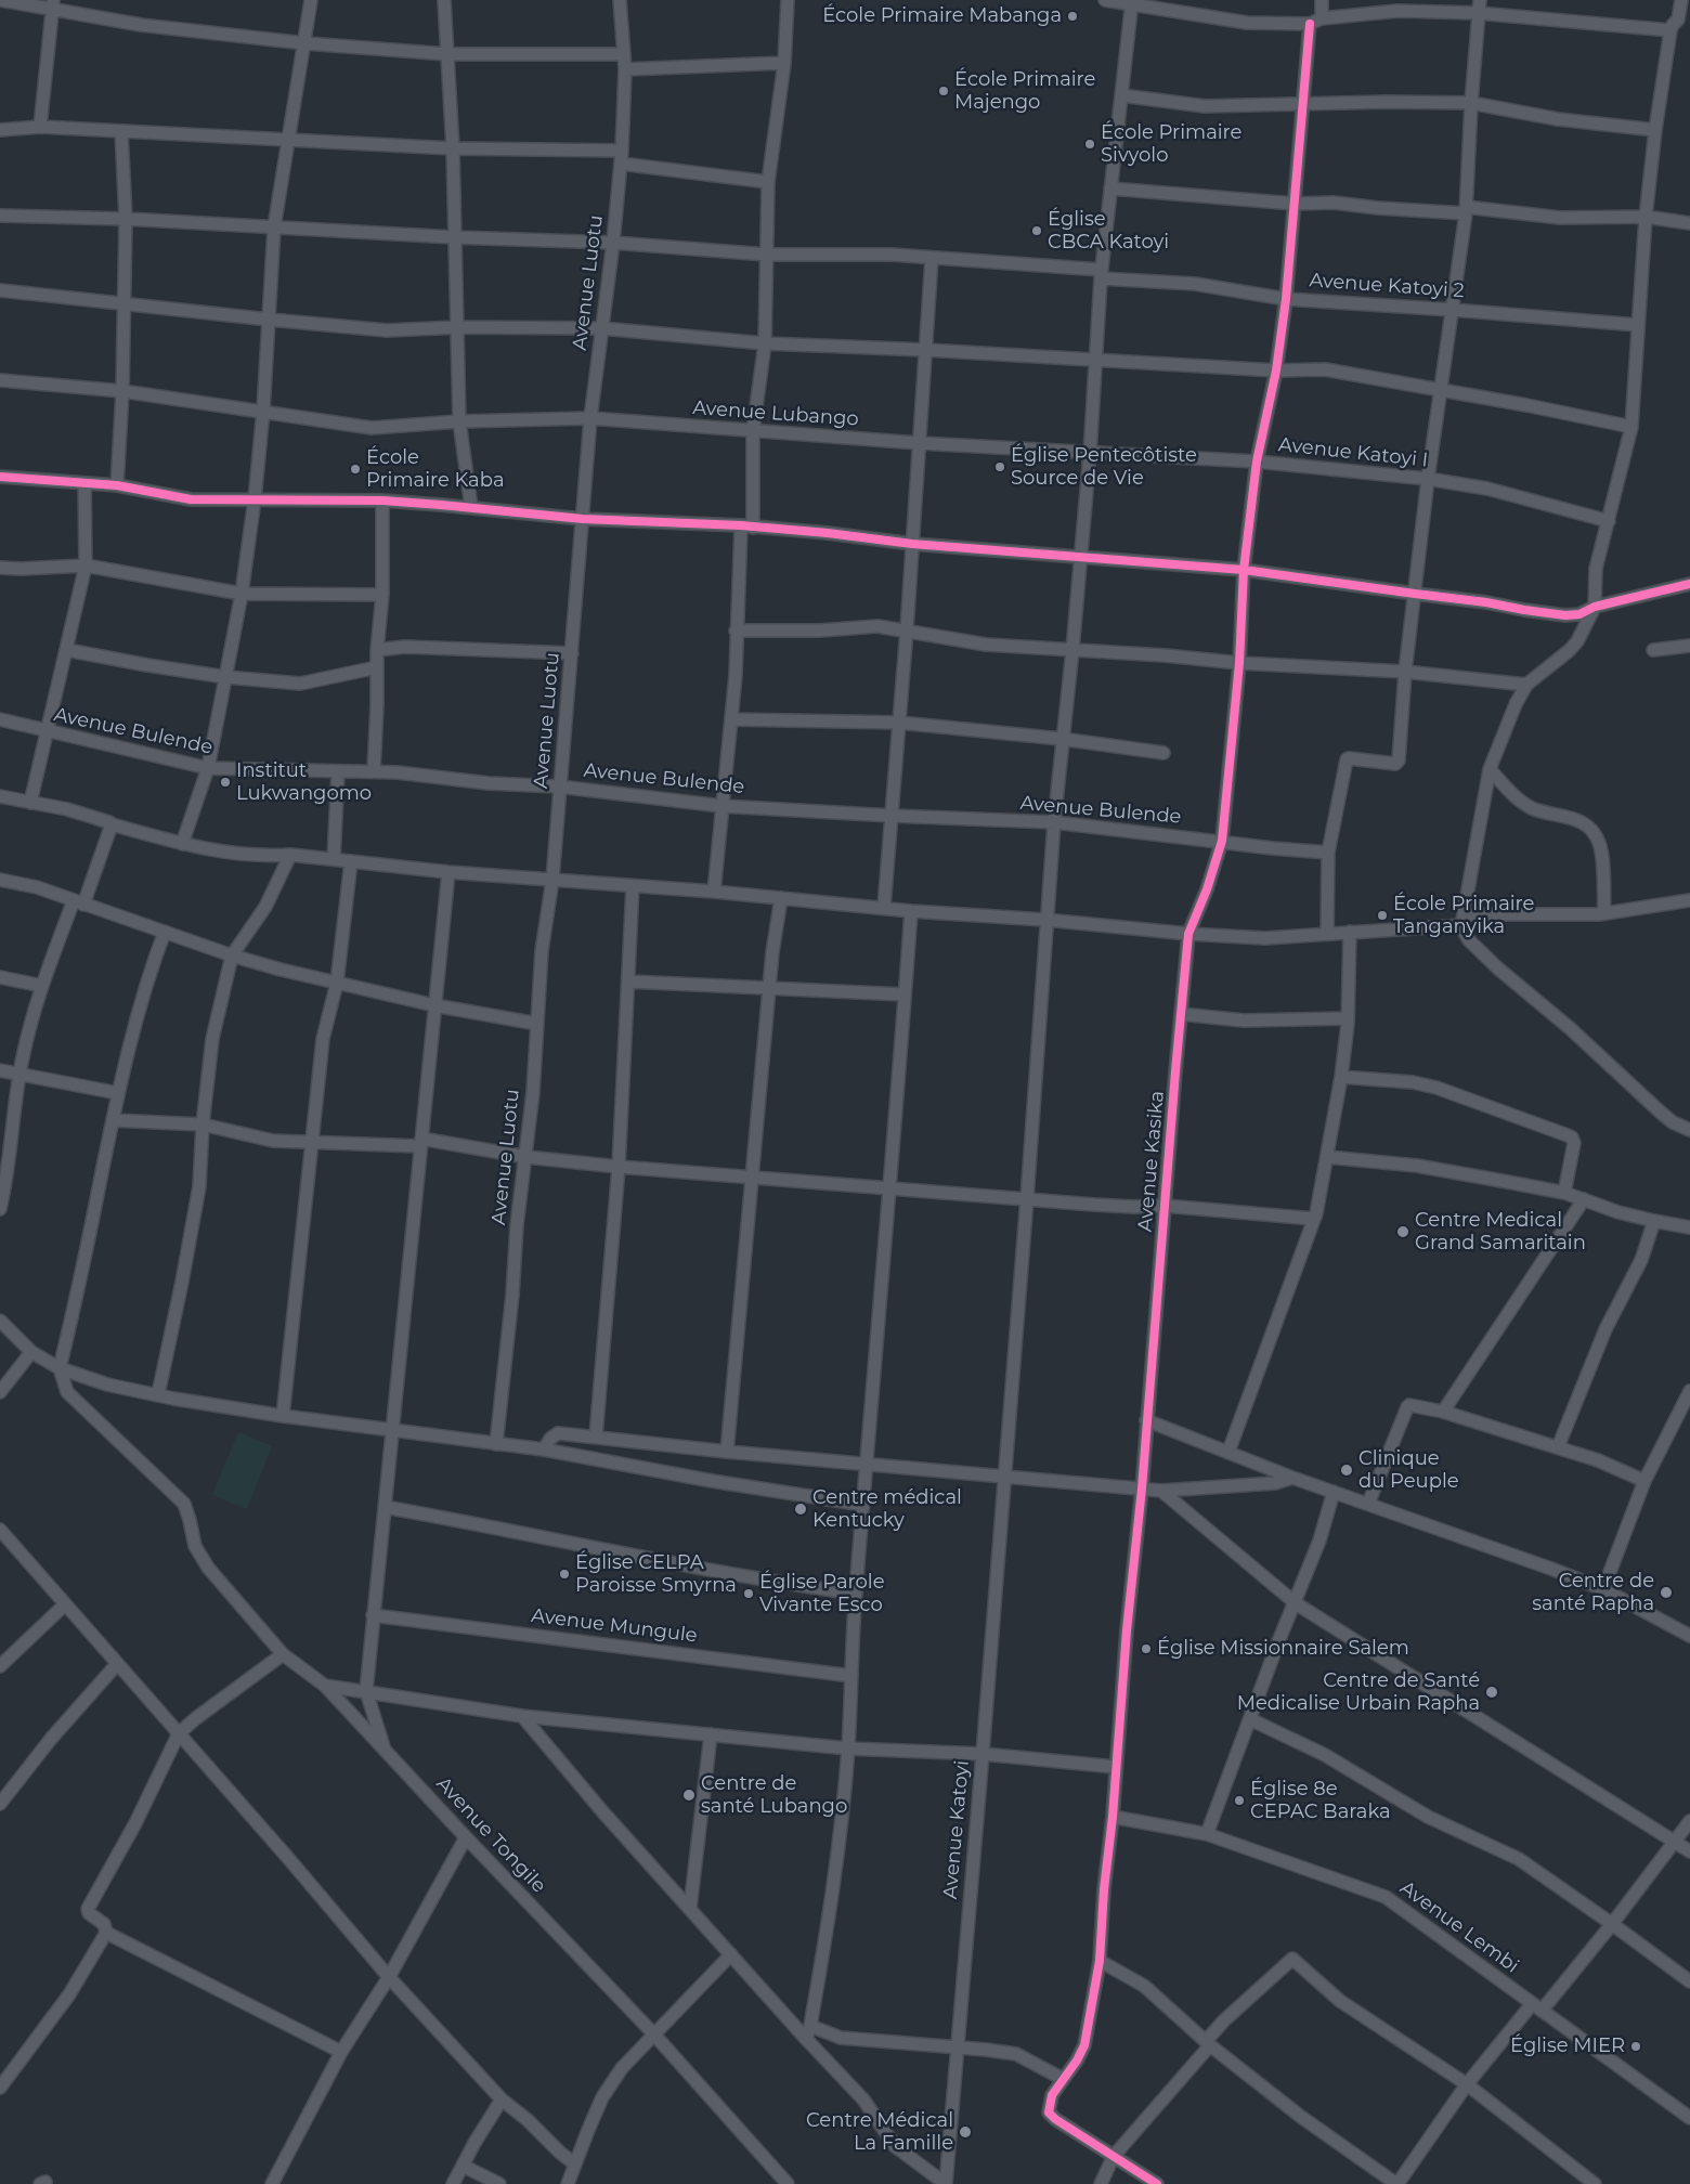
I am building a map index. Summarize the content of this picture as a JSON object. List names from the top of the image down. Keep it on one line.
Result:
{"streets":{"street":["Avenue Luotu","Avenue Katoyi 2","Avenue Lubango","Avenue Katoyi I","Avenue Bulende","Avenue Kasika","Avenue Mungule","Avenue Katoyi","Avenue Tongile","Avenue Lembi"]},"crossings":[["Avenue Luotu","Avenue Katoyi 2"],["Avenue Luotu","Avenue Lubango"],["Avenue Luotu","Avenue Bulende"],["Avenue Katoyi 2","Avenue Kasika"],["Avenue Katoyi 2","Avenue Katoyi"],["Avenue Lubango","Avenue Katoyi I"],["Avenue Lubango","Avenue Katoyi"],["Avenue Katoyi I","Avenue Kasika"],["Avenue Katoyi I","Avenue Katoyi"],["Avenue Bulende","Avenue Kasika"],["Avenue Bulende","Avenue Katoyi"],["Avenue Kasika","Avenue Lembi"],["Avenue Mungule","Avenue Tongile"]],"places":["École Primaire Mabanga","École Primaire Majengo","École Primaire Sivyolo","Église CBCA Katoyi","Église Pentecôtiste Source de Vie","École Primaire Kaba","Institut Lukwangomo","École Primaire Tanganyika","Centre Medical Grand Samaritain","Clinique du Peuple","Centre médical Kentucky","Église CELPA Paroisse Smyrna","Centre de santé Rapha","Église Parole Vivante Esco","Église Missionnaire Salem","Centre de Santé Medicalise Urbain Rapha","Centre de santé Lubango","Église 8e CEPAC Baraka","Église MIER","Centre Médical La Famille"]}
